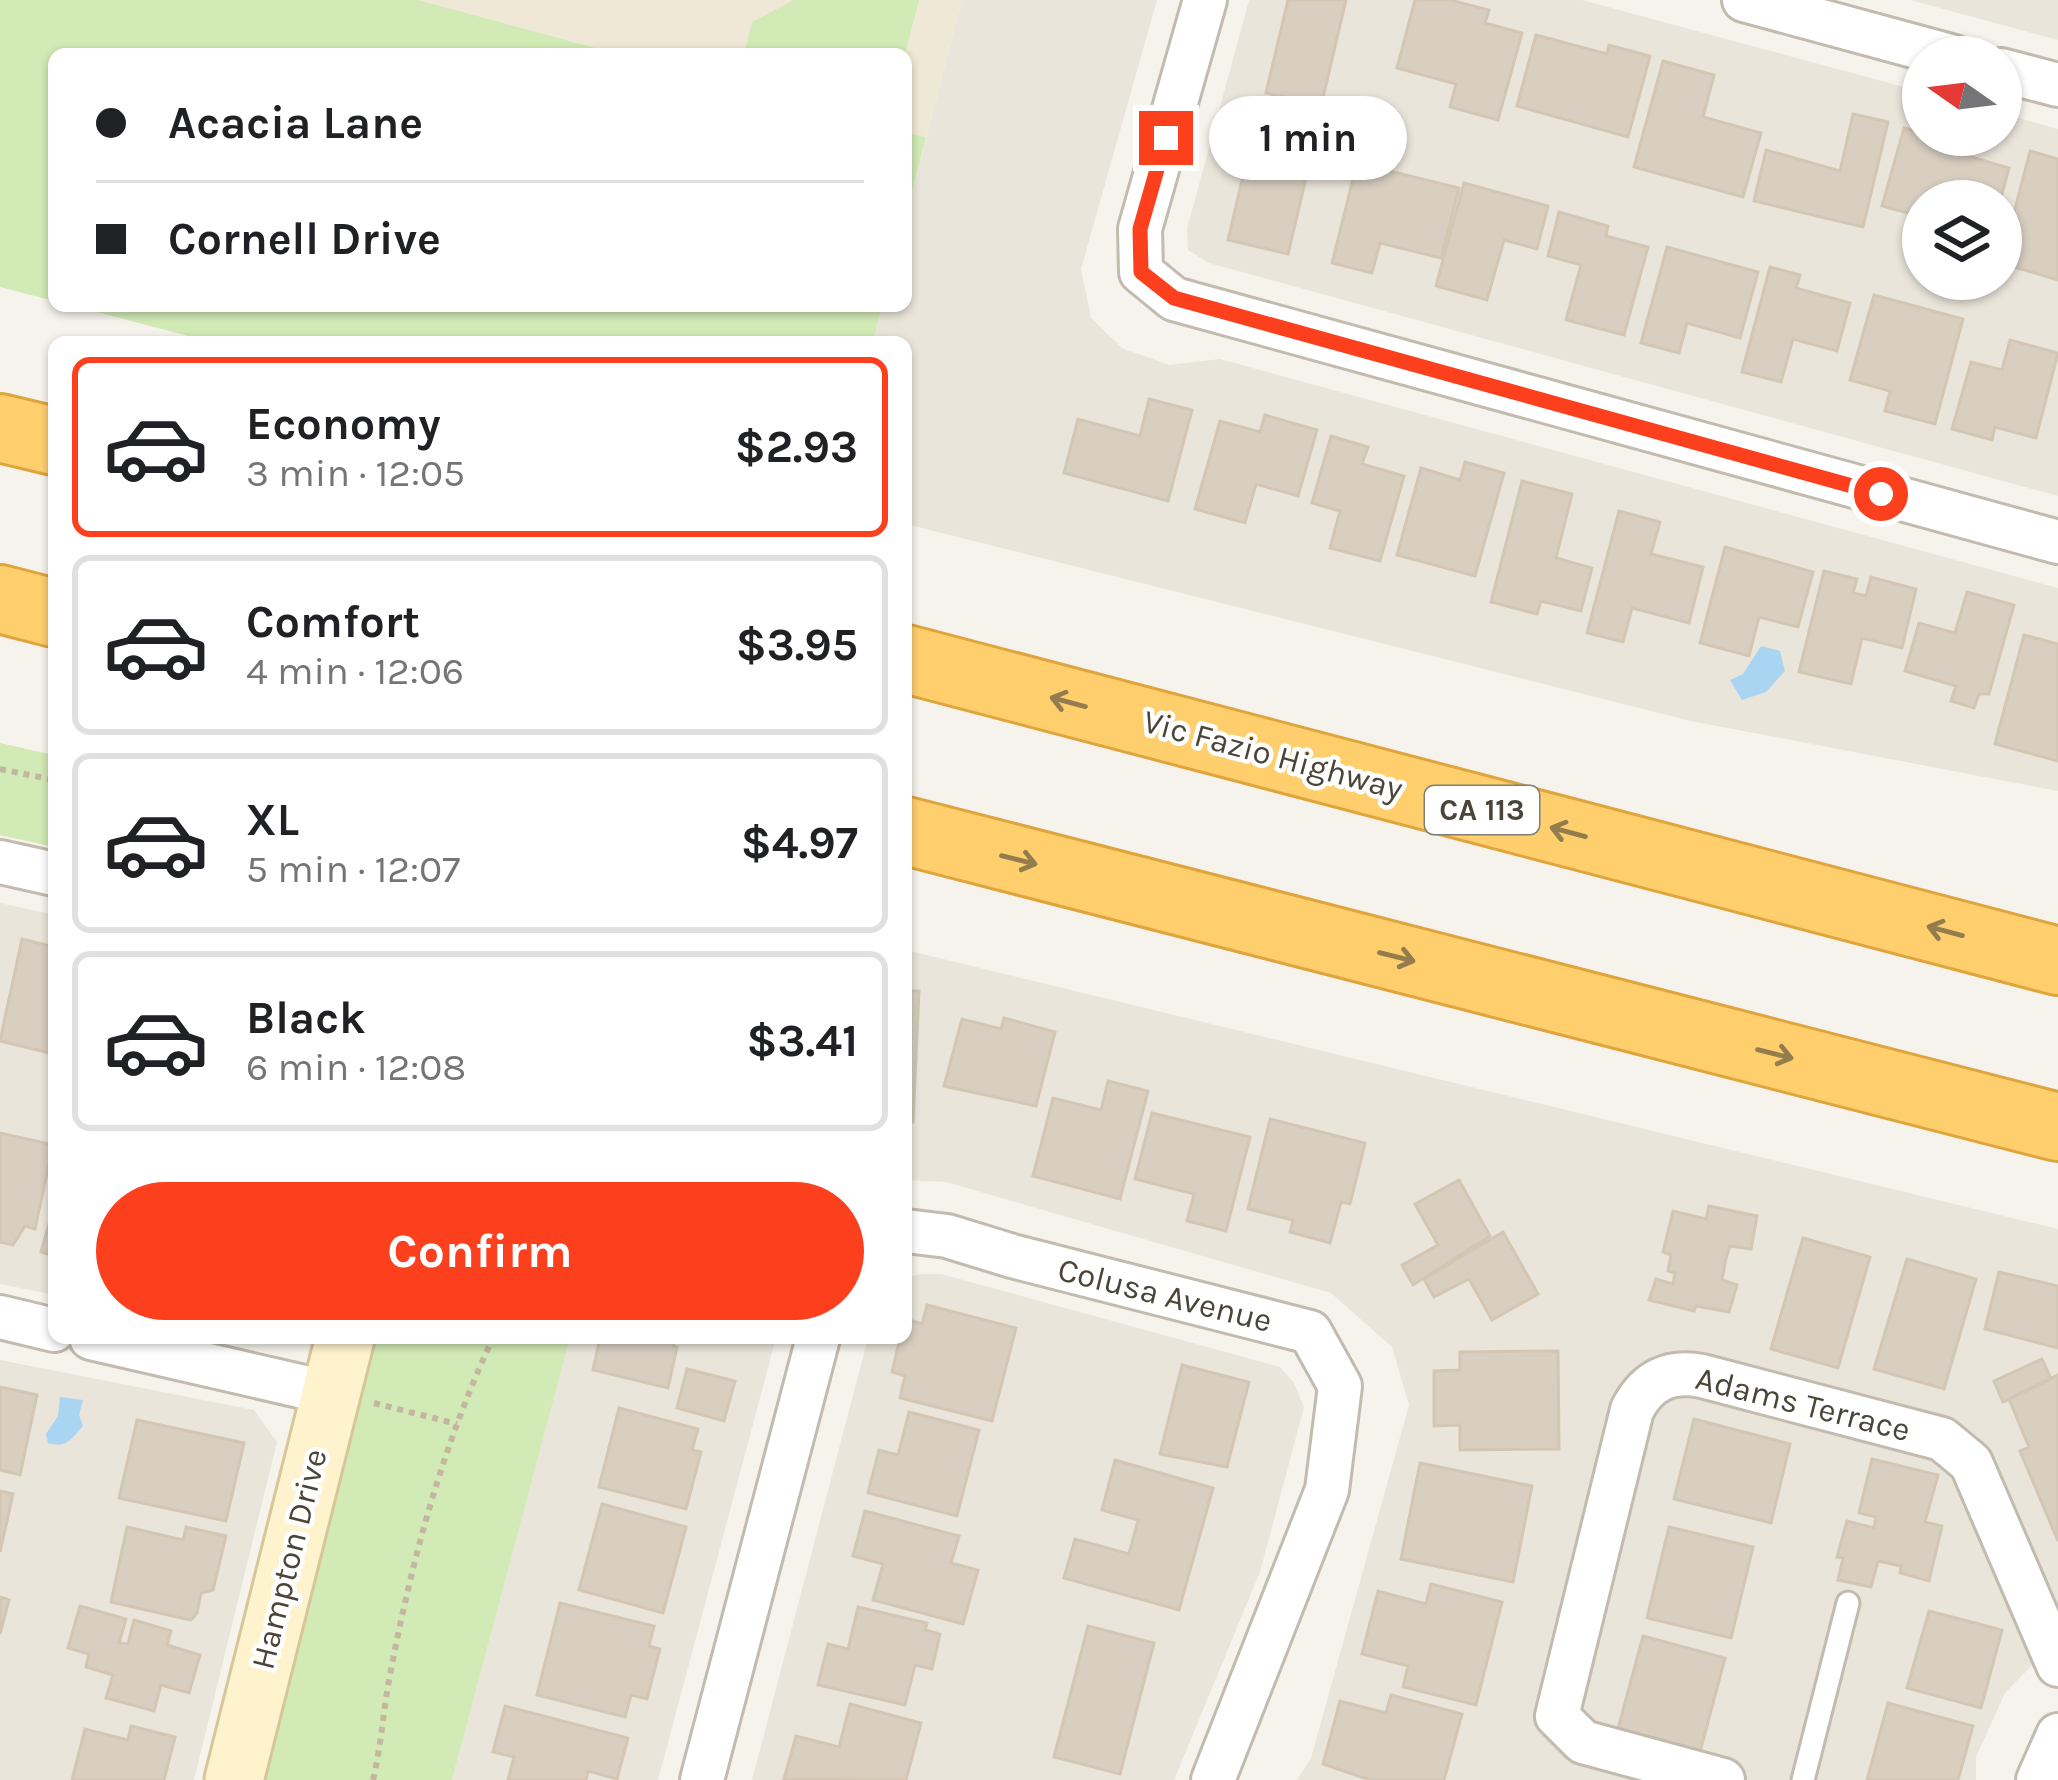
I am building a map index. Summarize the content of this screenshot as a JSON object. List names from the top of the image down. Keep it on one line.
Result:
{"streets":{"highway":["Vic Fazio Highway","CA 113"],"street":["Colusa Avenue","Adams Terrace","Hampton Drive"]},"north":"left","page":{"banner":["Acacia Lane","Cornell Drive"],"bubble":"1 min","list":[{"name":"Economy","note":"3 min · 12:05","value":"$2.93"},{"name":"Comfort","note":"4 min · 12:06","value":"$3.95"},{"name":"XL","note":"5 min · 12:07","value":"$4.97"},{"name":"Black","note":"6 min · 12:08","value":"$3.41"}],"buttons":"Confirm"}}
